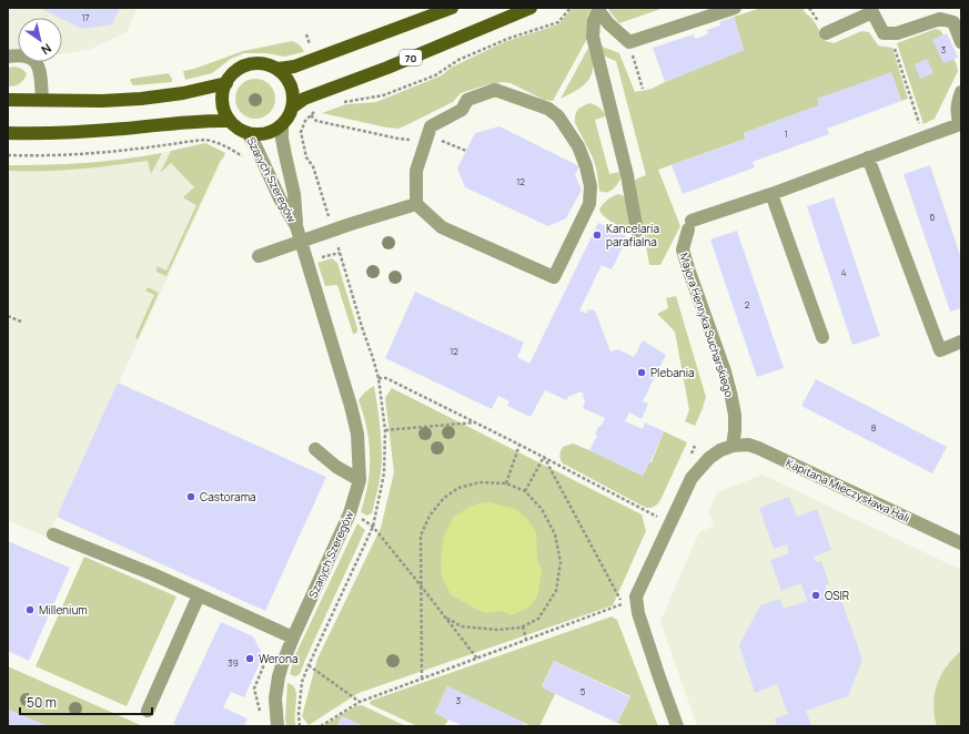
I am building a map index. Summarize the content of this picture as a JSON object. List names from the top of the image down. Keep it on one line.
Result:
{"streets":{"main road":["70"],"street":["Szarych Szeregów","Majora Henryka Sucharskiego","Kapitana Mieczysława Hali"]},"crossings":[["70","Szarych Szeregów"],["Majora Henryka Sucharskiego","Kapitana Mieczysława Hali"]],"places":["Kancelaria parafialna","Plebania","Castorama","OSIR","Millenium","Werona"],"house_numbers":["17","3","1","12","6","4","2","12","8","39","5","3"],"scale_bar":"50 m","north":"bottom right"}
